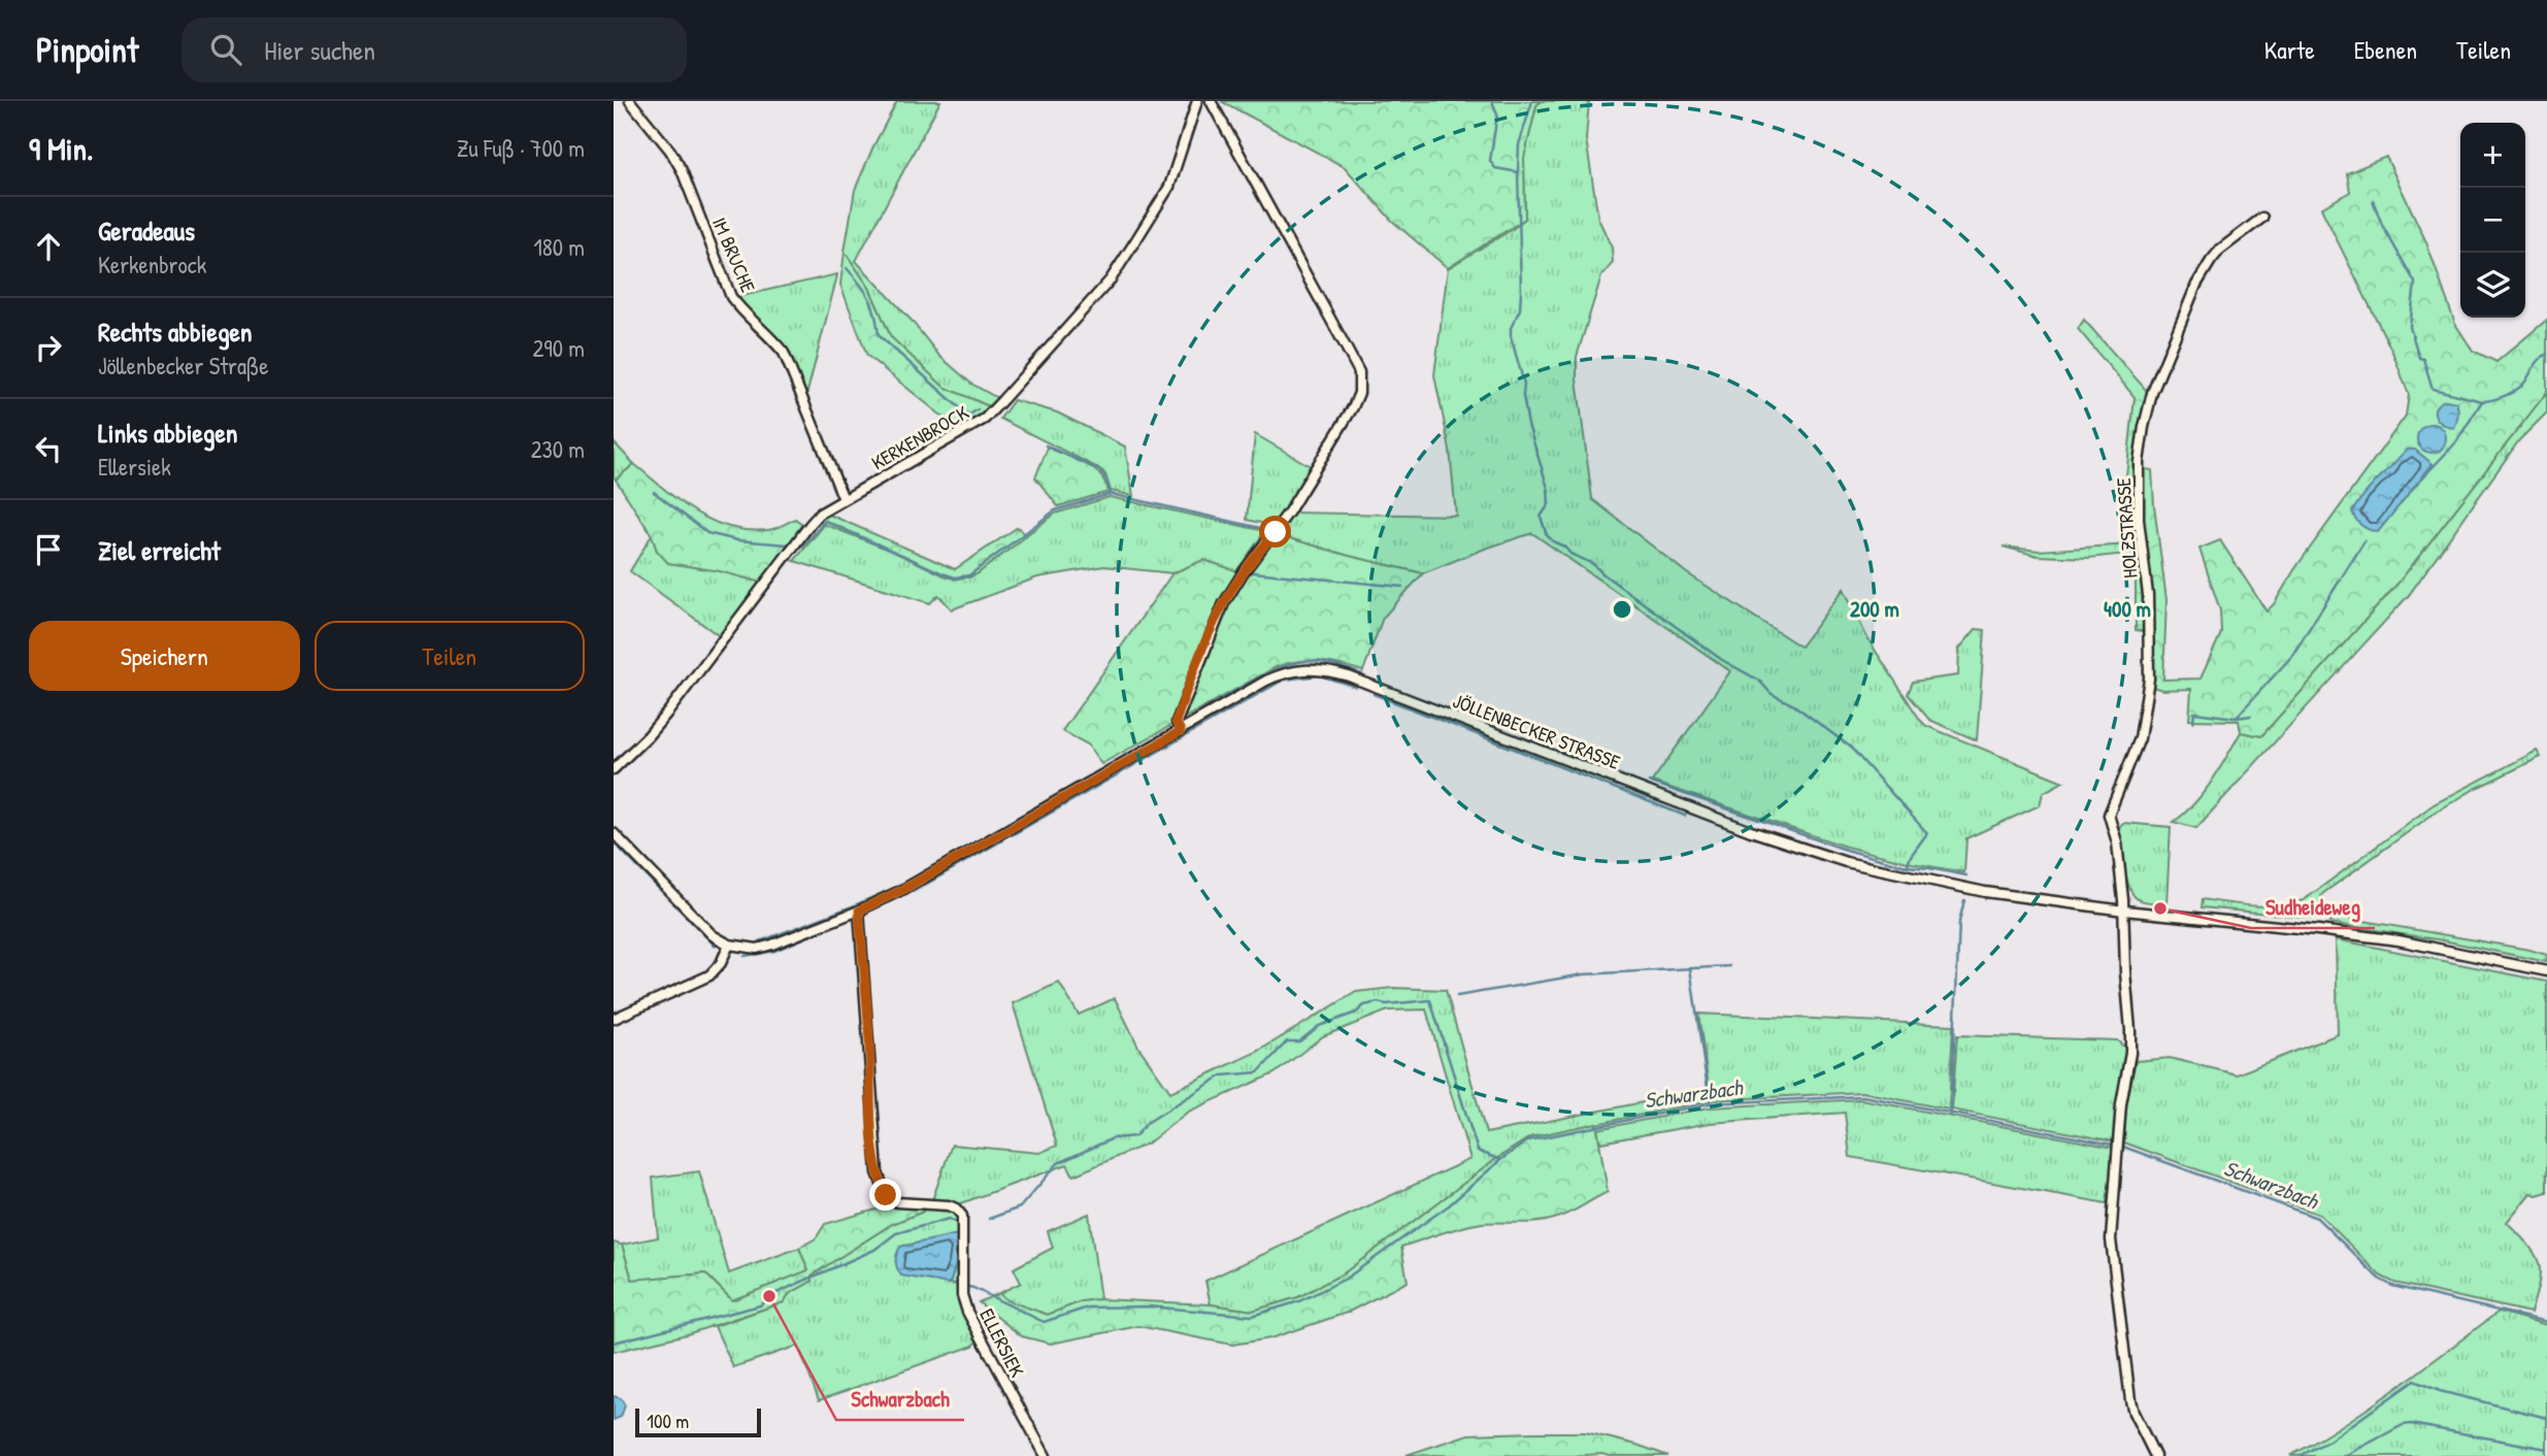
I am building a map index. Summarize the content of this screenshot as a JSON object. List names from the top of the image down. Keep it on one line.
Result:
{"streets":{"street":["IM BRUCHE","KERKENBROCK","HOLZSTRASSE","JÖLLENBECKER STRASSE","ELLERSIEK"]},"crossings":[["IM BRUCHE","KERKENBROCK"],["HOLZSTRASSE","JÖLLENBECKER STRASSE"],["JÖLLENBECKER STRASSE","ELLERSIEK"]],"water":["Schwarzbach"],"places":["Sudheideweg","Schwarzbach"],"scale_bar":"100 m","page":{"header":"Pinpoint","search":"Hier suchen","nav":["Karte","Ebenen","Teilen"],"heading":["9 Min.","Zu Fuß · 700 m"],"map_buttons":["+","−"],"list":[["Geradeaus","Kerkenbrock","180 m"],["Rechts abbiegen","Jöllenbecker Straße","290 m"],["Links abbiegen","Ellersiek","230 m"],"Ziel erreicht"],"buttons":["Speichern","Teilen"],"scale":"100 m"},"rings":["200 m","400 m"]}
